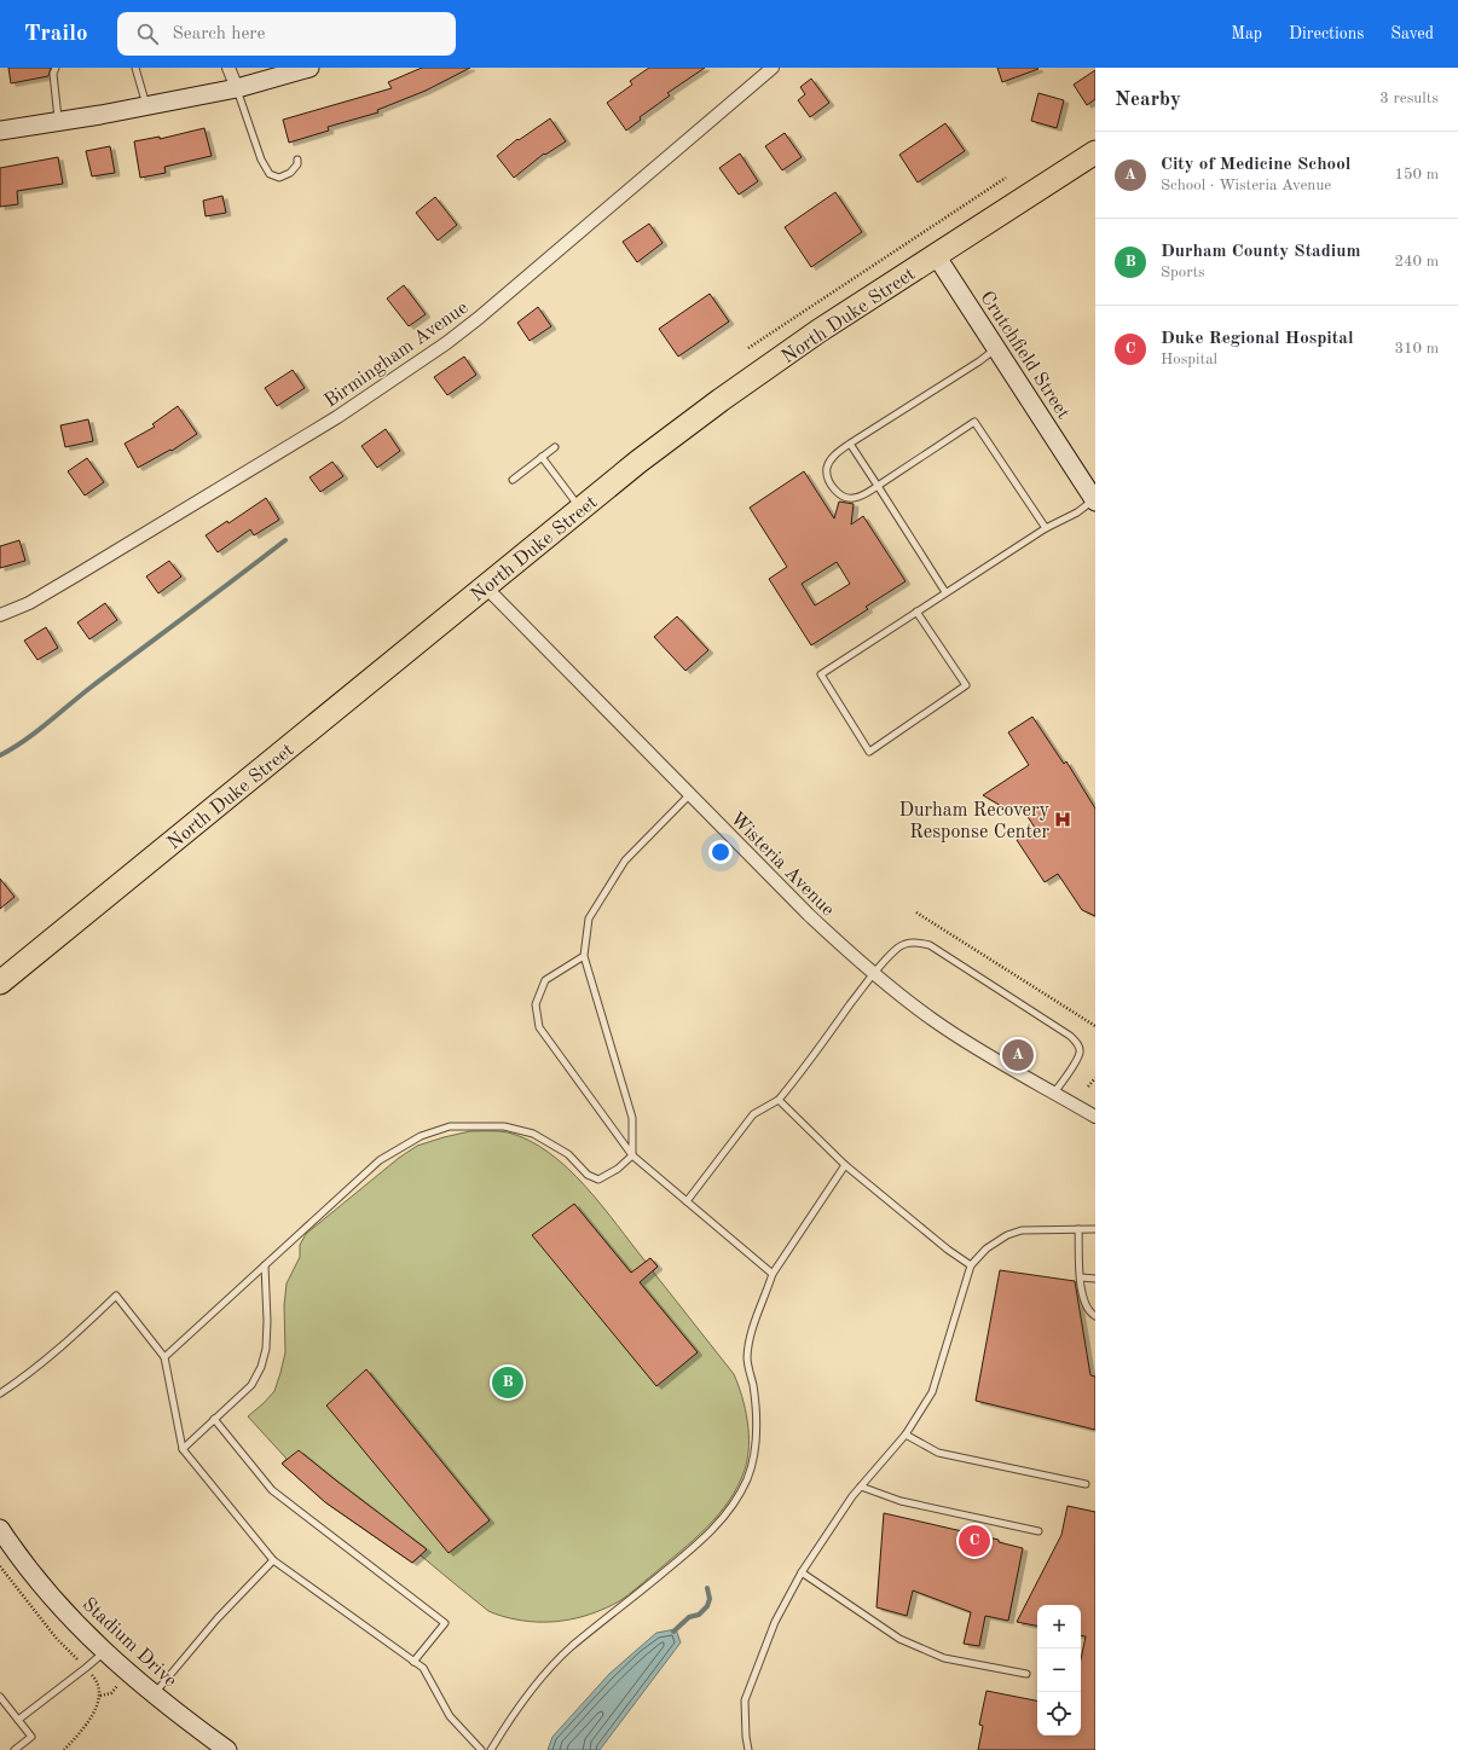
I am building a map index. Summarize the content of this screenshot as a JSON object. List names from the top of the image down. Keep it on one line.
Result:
{"streets":{"highway":["North Duke Street"],"street":["Birmingham Avenue","Crutchfield Street","Wisteria Avenue","Stadium Drive"]},"crossings":[["North Duke Street","Crutchfield Street"],["North Duke Street","Wisteria Avenue"]],"places":{"hospital":["Durham Recovery Response Center"]},"page":{"header":"Trailo","search":"Search here","nav":["Map","Directions","Saved"],"heading":["Nearby","3 results"],"list":[{"mark":"A","name":"City of Medicine School","note":"School · Wisteria Avenue","value":"150 m"},{"mark":"B","name":"Durham County Stadium","note":"Sports","value":"240 m"},{"mark":"C","name":"Duke Regional Hospital","note":"Hospital","value":"310 m"}],"pins":["A","B","C"],"map_buttons":["+","−"]}}
